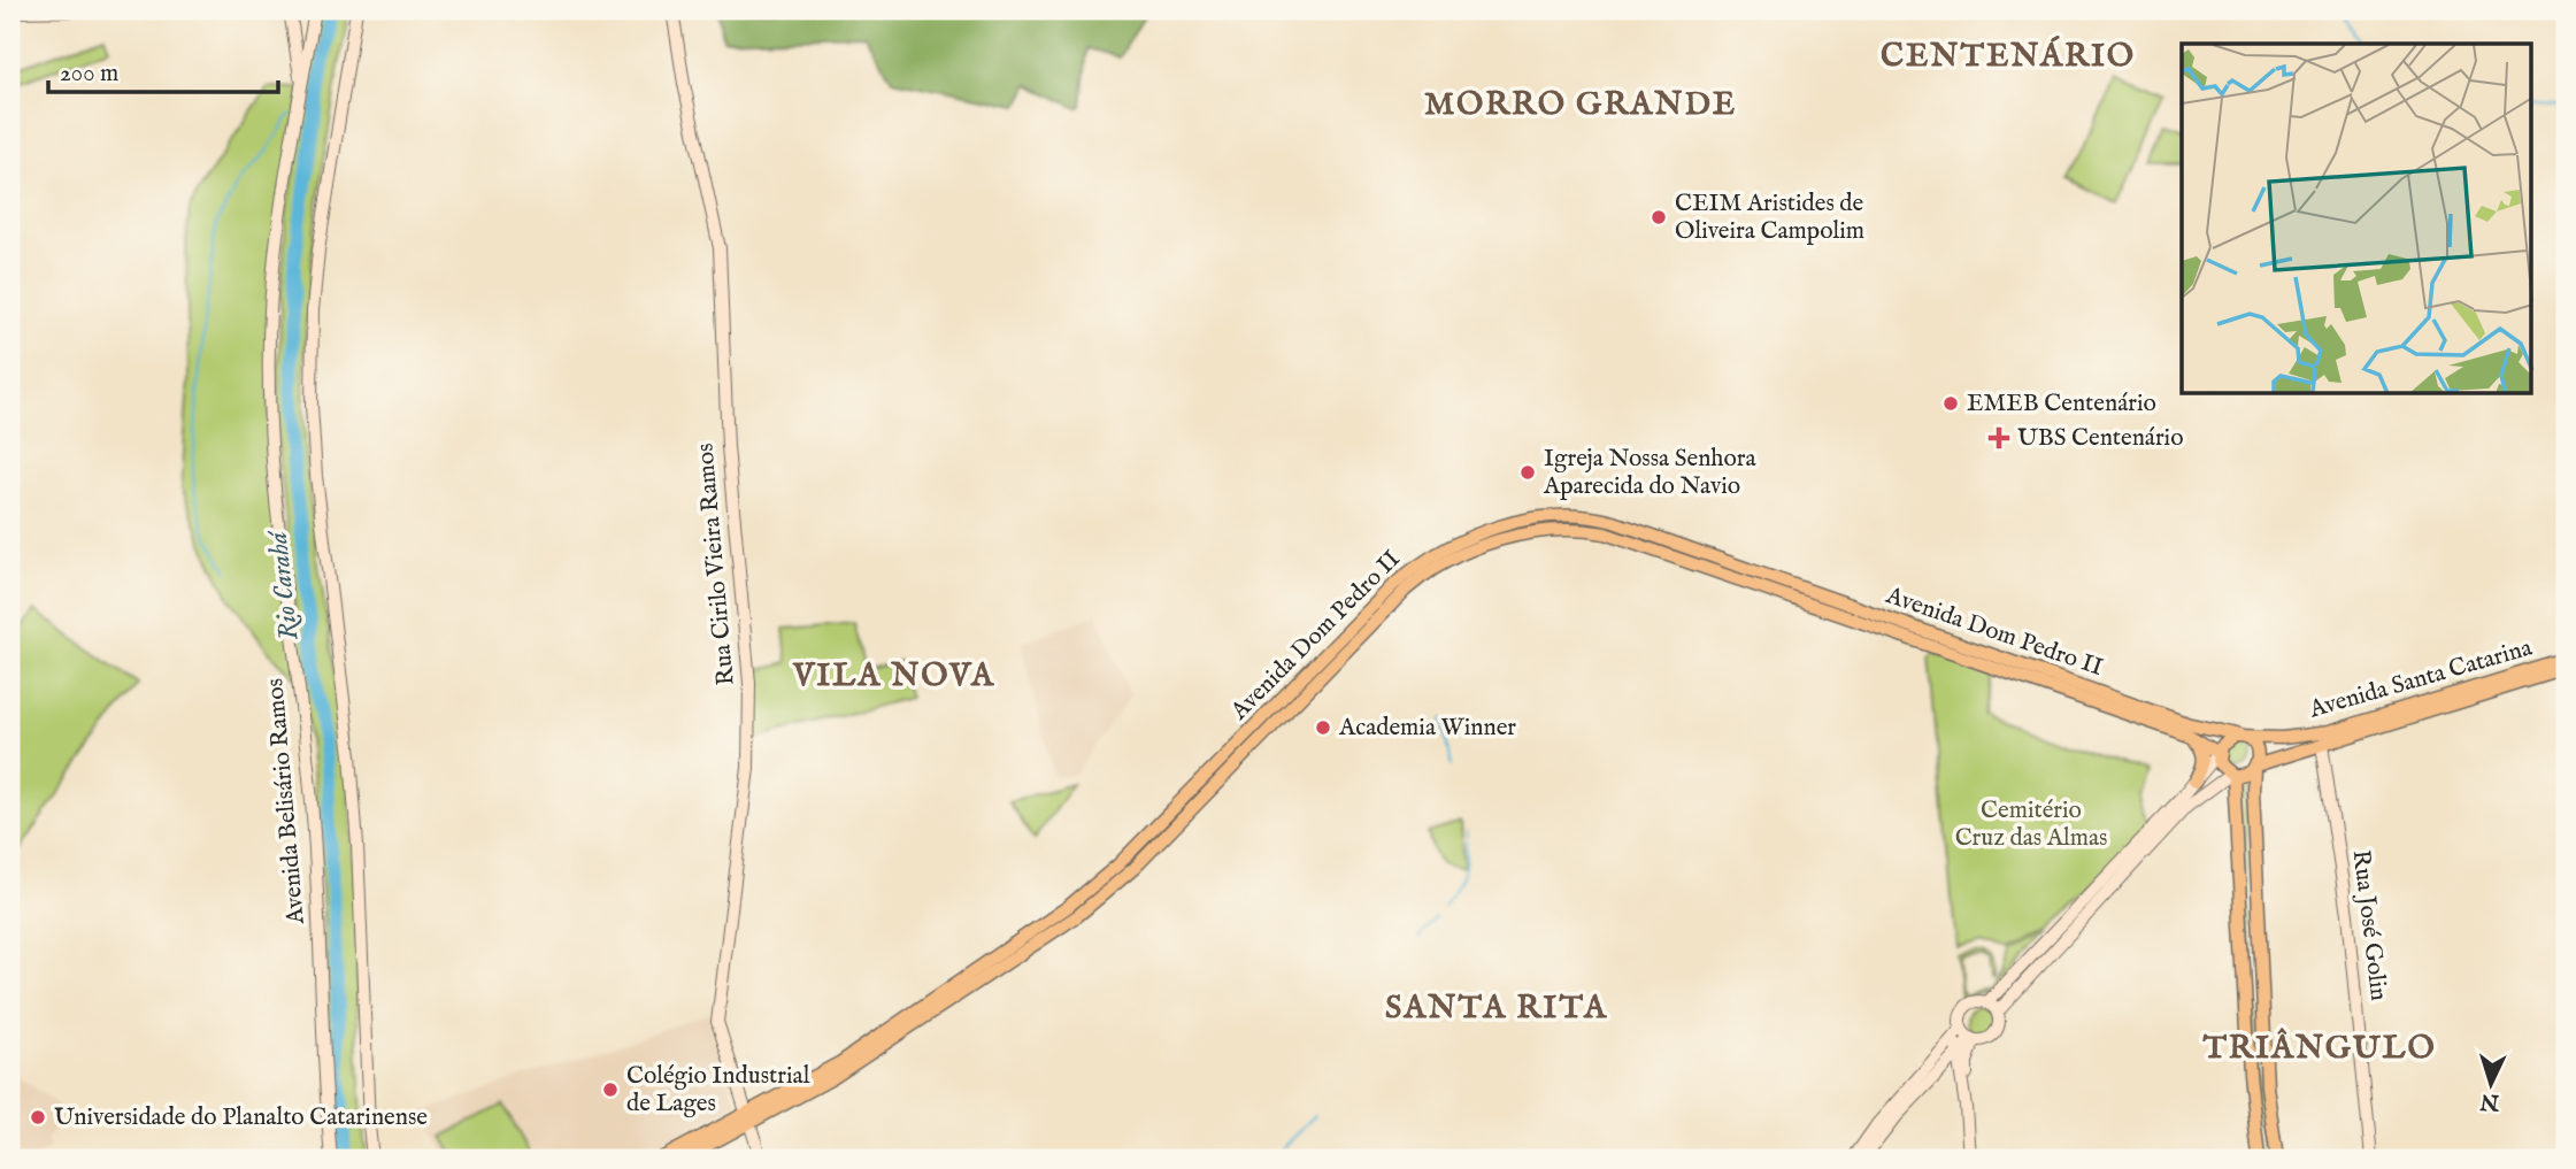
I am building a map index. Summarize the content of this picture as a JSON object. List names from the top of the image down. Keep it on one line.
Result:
{"streets":{"main road":["Rua Cirilo Vieira Ramos","Avenida Dom Pedro II","Avenida Santa Catarina","Avenida Belisário Ramos","Rua José Golin"]},"crossings":[["Rua Cirilo Vieira Ramos","Avenida Dom Pedro II"],["Avenida Dom Pedro II","Avenida Santa Catarina"],["Avenida Santa Catarina","Rua José Golin"]],"districts":["CENTENÁRIO","MORRO GRANDE","VILA NOVA","SANTA RITA","TRIÂNGULO"],"water":["Rio Carahá"],"parks":["Cemitério Cruz das Almas"],"places":{"other":["CEIM Aristides de Oliveira Campolim","EMEB Centenário","Igreja Nossa Senhora Aparecida do Navio","Academia Winner","Colégio Industrial de Lages","Universidade do Planalto Catarinense"],"health":["UBS Centenário"]},"scale_bar":"200 m","north":"bottom"}
